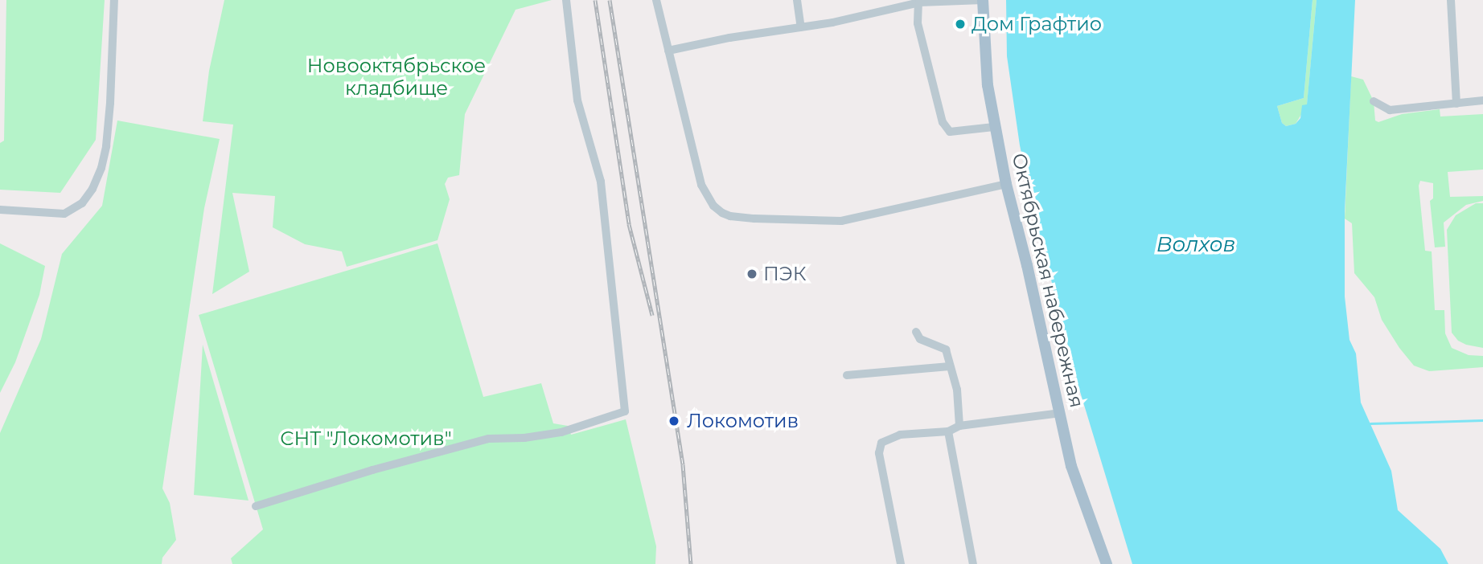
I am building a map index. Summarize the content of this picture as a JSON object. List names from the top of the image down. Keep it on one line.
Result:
{"streets":{"main road":["Октябрьская набережная"]},"water":["Волхов"],"parks":["Новооктябрьское кладбище","СНТ \"Локомотив\""],"places":["Дом Графтио","ПЭК","Локомотив"]}
